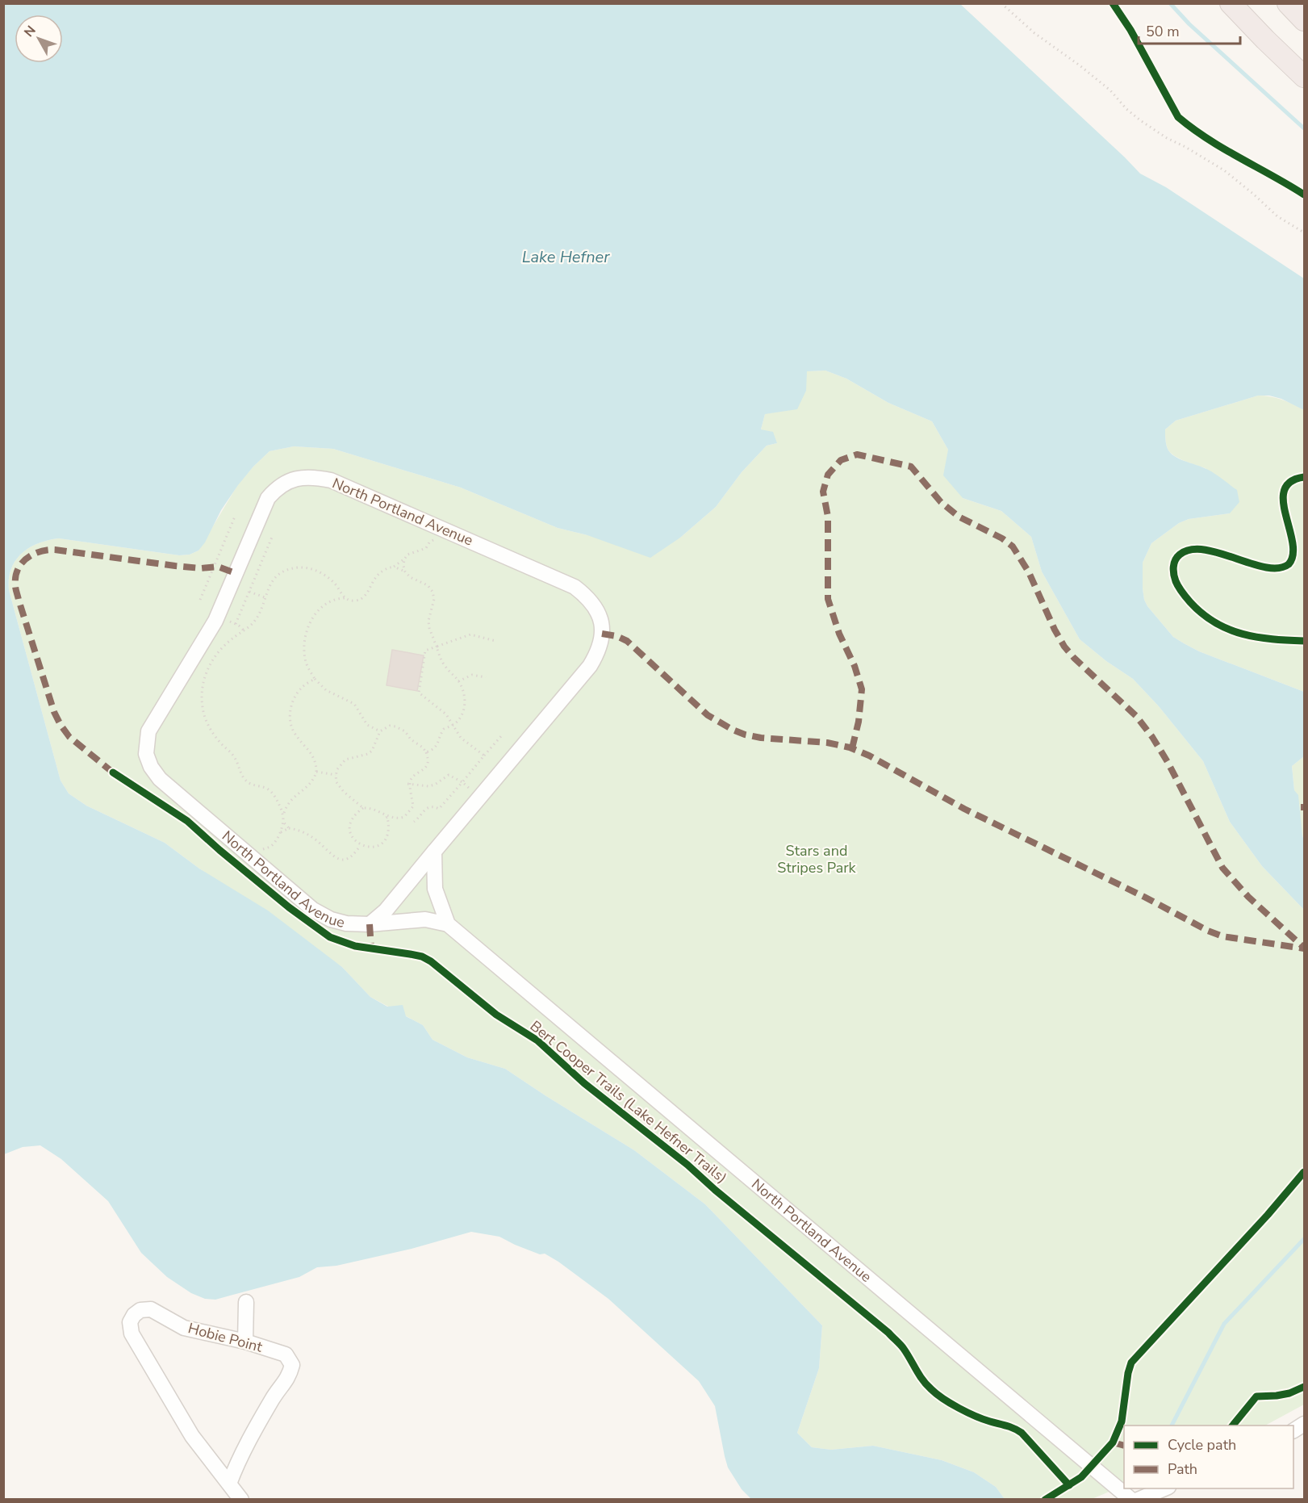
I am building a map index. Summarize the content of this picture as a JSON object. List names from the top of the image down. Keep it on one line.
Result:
{"streets":{"street":["North Portland Avenue","Hobie Point"],"cycle path":["Bert Cooper Trails (Lake Hefner Trails)"]},"water":["Lake Hefner"],"parks":["Stars and Stripes Park"],"legend":["Cycle path","Path"],"scale_bar":"50 m","north":"top left"}
